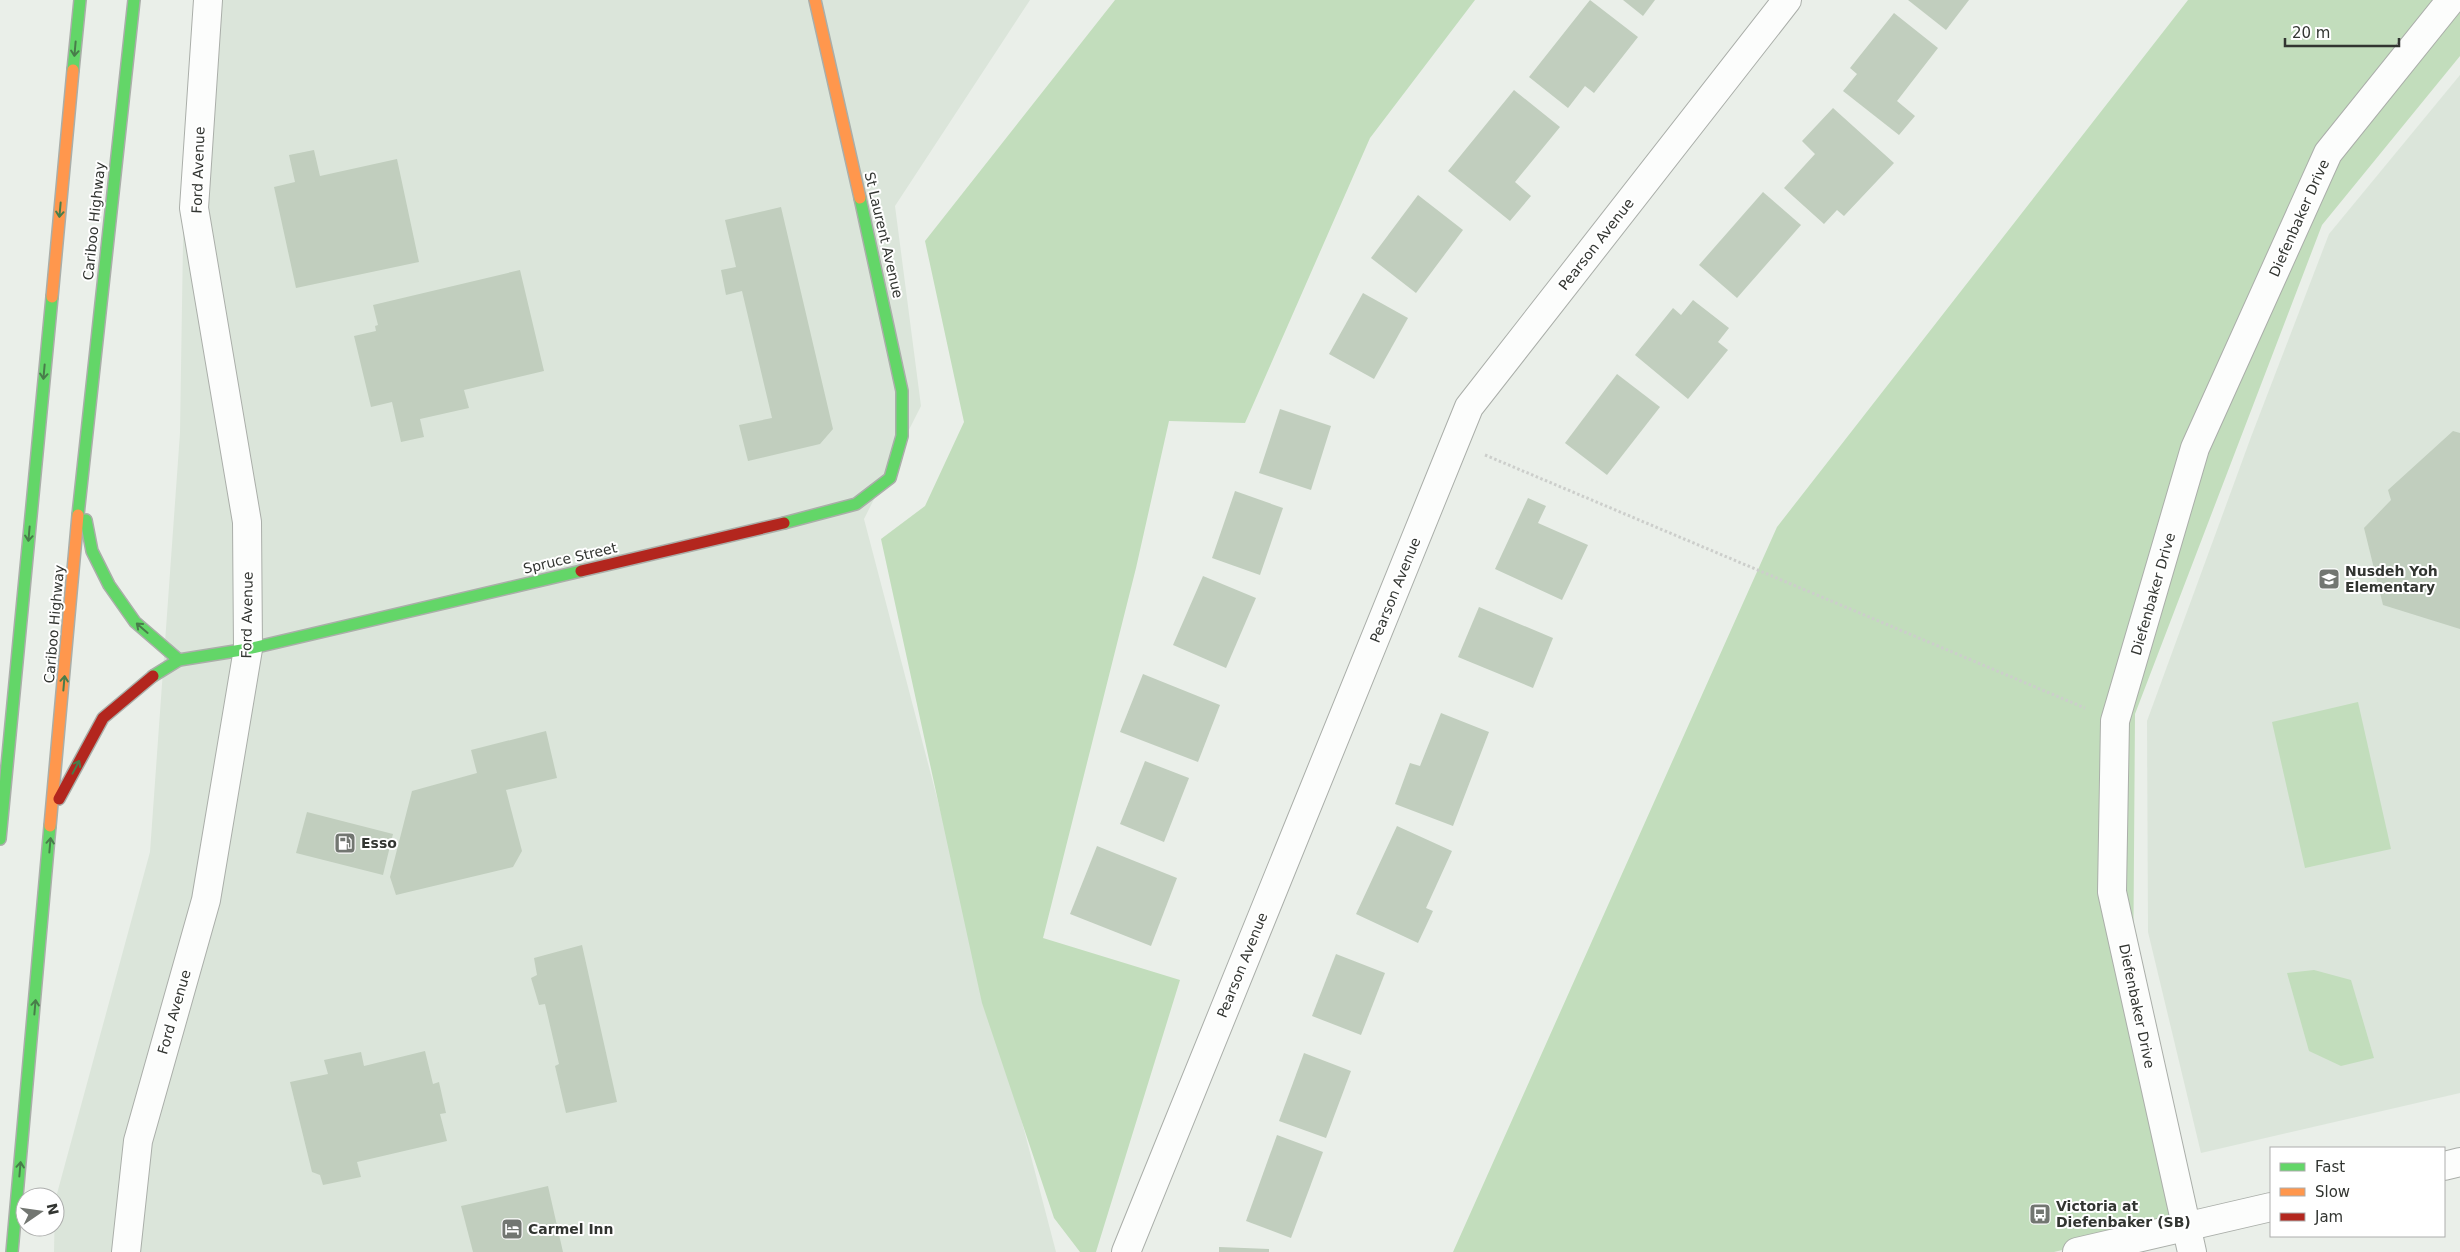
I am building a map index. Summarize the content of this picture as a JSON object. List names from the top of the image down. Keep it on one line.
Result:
{"streets":{"main road":["Cariboo Highway","St Laurent Avenue","Spruce Street"],"street":["Ford Avenue","Diefenbaker Drive","Pearson Avenue"]},"crossings":[["Ford Avenue","Spruce Street"],["St Laurent Avenue","Spruce Street"]],"places":{"school or university":["Nusdeh Yoh Elementary"],"fuel station":["Esso"],"bus stop":["Victoria at Diefenbaker (SB)"],"hotel":["Carmel Inn"]},"legend":["Fast","Slow","Jam"],"scale_bar":"20 m","north":"right"}
